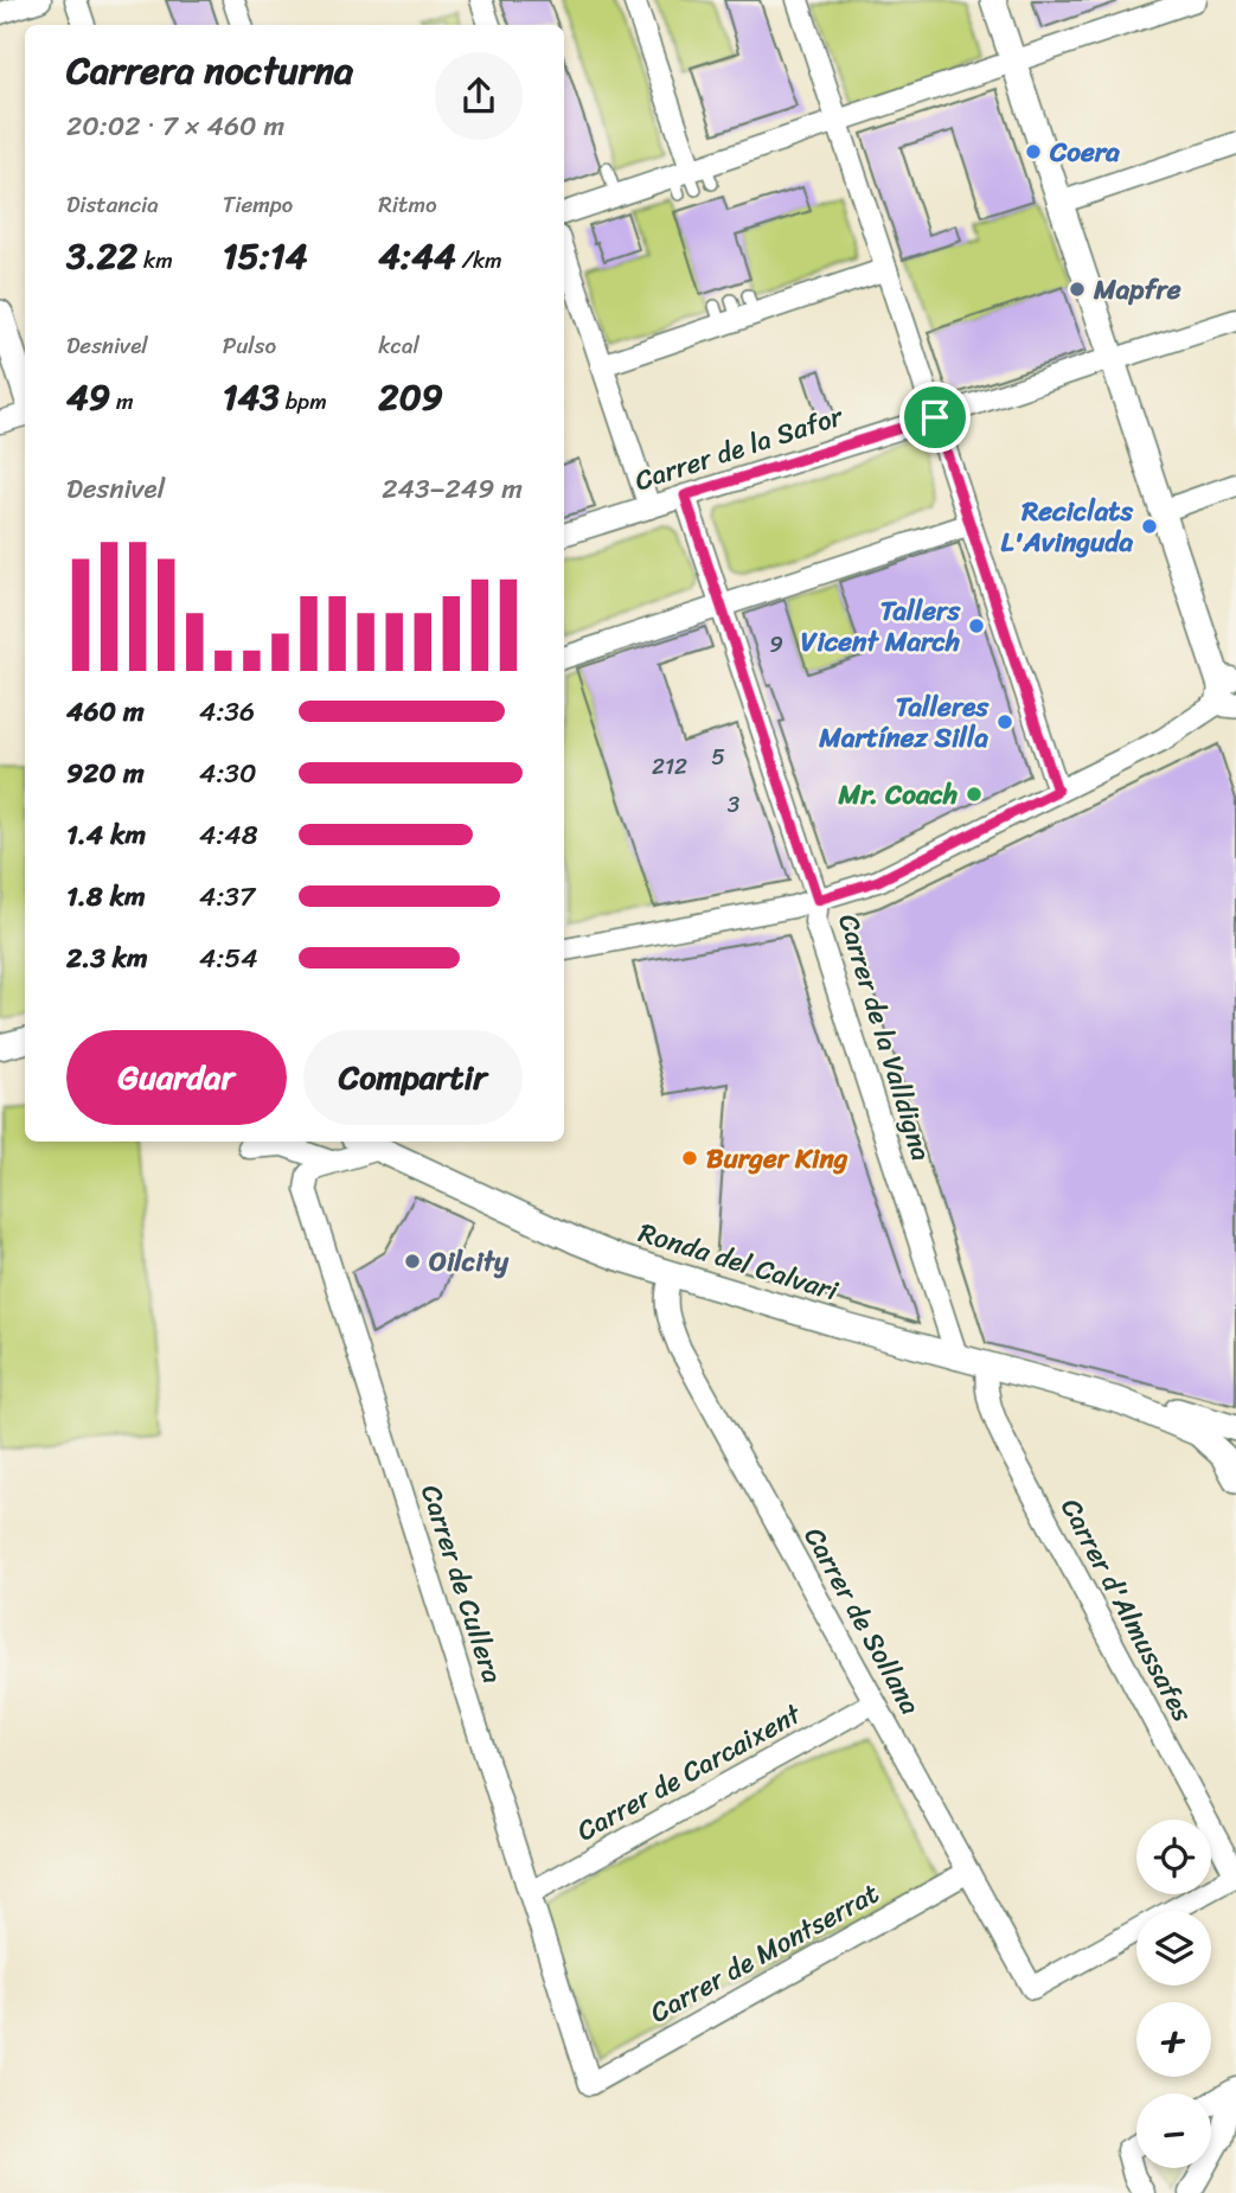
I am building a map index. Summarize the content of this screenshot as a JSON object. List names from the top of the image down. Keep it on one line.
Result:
{"streets":{"street":["Carrer de la Safor","Carrer de la Valldigna","Ronda del Calvari","Carrer de Cullera","Carrer d'Almussafes","Carrer de Sollana","Carrer de Carcaixent","Carrer de Montserrat"]},"crossings":[["Carrer de la Safor","Carrer de la Valldigna"],["Carrer de la Valldigna","Ronda del Calvari"],["Ronda del Calvari","Carrer d'Almussafes"],["Ronda del Calvari","Carrer de Sollana"],["Carrer de Cullera","Carrer de Carcaixent"],["Carrer de Cullera","Carrer de Montserrat"],["Carrer d'Almussafes","Carrer de Sollana"],["Carrer de Sollana","Carrer de Carcaixent"],["Carrer de Sollana","Carrer de Montserrat"]],"places":["Coera","Mapfre","Reciclats L'Avinguda","Tallers Vicent March","Talleres Martínez Silla","Mr. Coach","Burger King","Oilcity"],"house_numbers":["9","5","212","3"],"page":{"heading":["Carrera nocturna","20:02 · 7 × 460 m"],"stats":[["Distancia","3.22 km"],["Tiempo","15:14"],["Ritmo","4:44 /km"],["Desnivel","49 m"],["Pulso","143 bpm"],["kcal","209"]],"chart":["Desnivel","243–249 m"],"list":[{"name":"460 m","note":"4:36"},{"name":"920 m","note":"4:30"},{"name":"1.4 km","note":"4:48"},{"name":"1.8 km","note":"4:37"},{"name":"2.3 km","note":"4:54"}],"buttons":["Guardar","Compartir"],"map_buttons":["+","−"]}}
